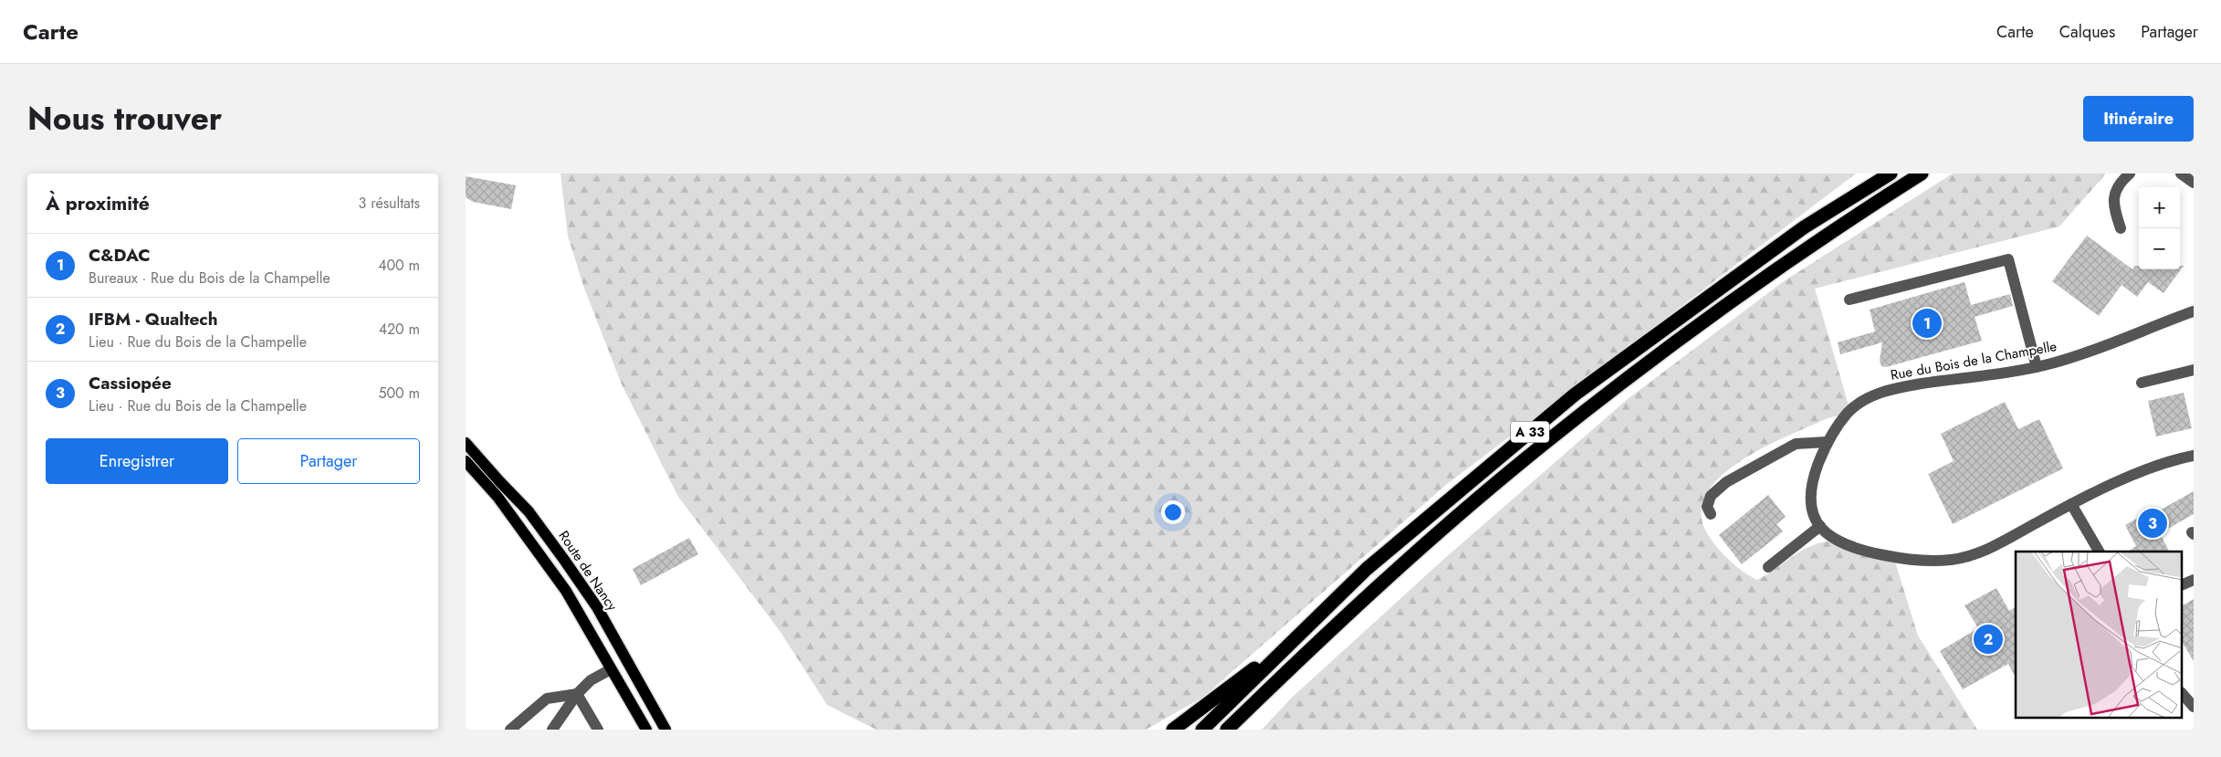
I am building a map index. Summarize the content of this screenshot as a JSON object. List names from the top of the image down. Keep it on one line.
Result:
{"streets":{"highway":["A 33"],"main road":["Route de Nancy"],"street":["Rue du Bois de la Champelle"]},"page":{"header":"Carte","nav":["Carte","Calques","Partager"],"title":"Nous trouver","buttons":["Itinéraire",["Enregistrer","Partager"]],"heading":["À proximité","3 résultats"],"map_buttons":["+","−"],"list":[{"mark":"1","name":"C&DAC","note":"Bureaux · Rue du Bois de la Champelle","value":"400 m"},{"mark":"2","name":"IFBM - Qualtech","note":"Lieu · Rue du Bois de la Champelle","value":"420 m"},{"mark":"3","name":"Cassiopée","note":"Lieu · Rue du Bois de la Champelle","value":"500 m"}],"pins":["1","3","2"]}}
